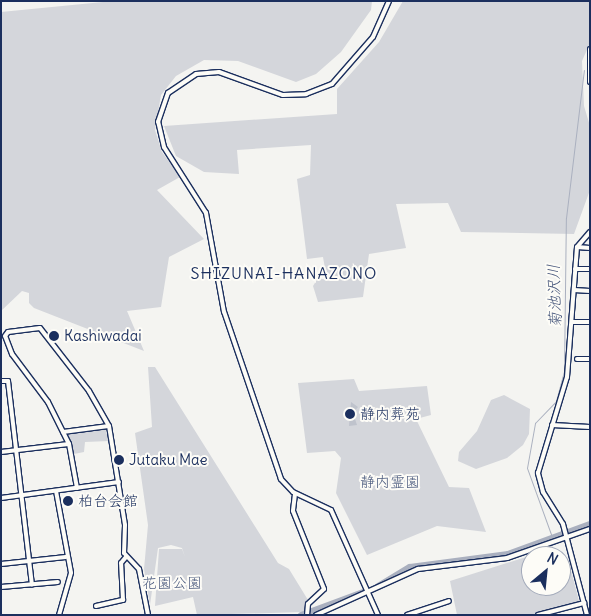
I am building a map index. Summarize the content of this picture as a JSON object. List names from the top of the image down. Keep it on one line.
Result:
{"districts":["SHIZUNAI-HANAZONO"],"water":["菊池沢川"],"parks":["静内霊園","花園公園"],"places":["Kashiwadai","静内葬苑","Jutaku Mae","柏台会館"],"north":"top right"}
